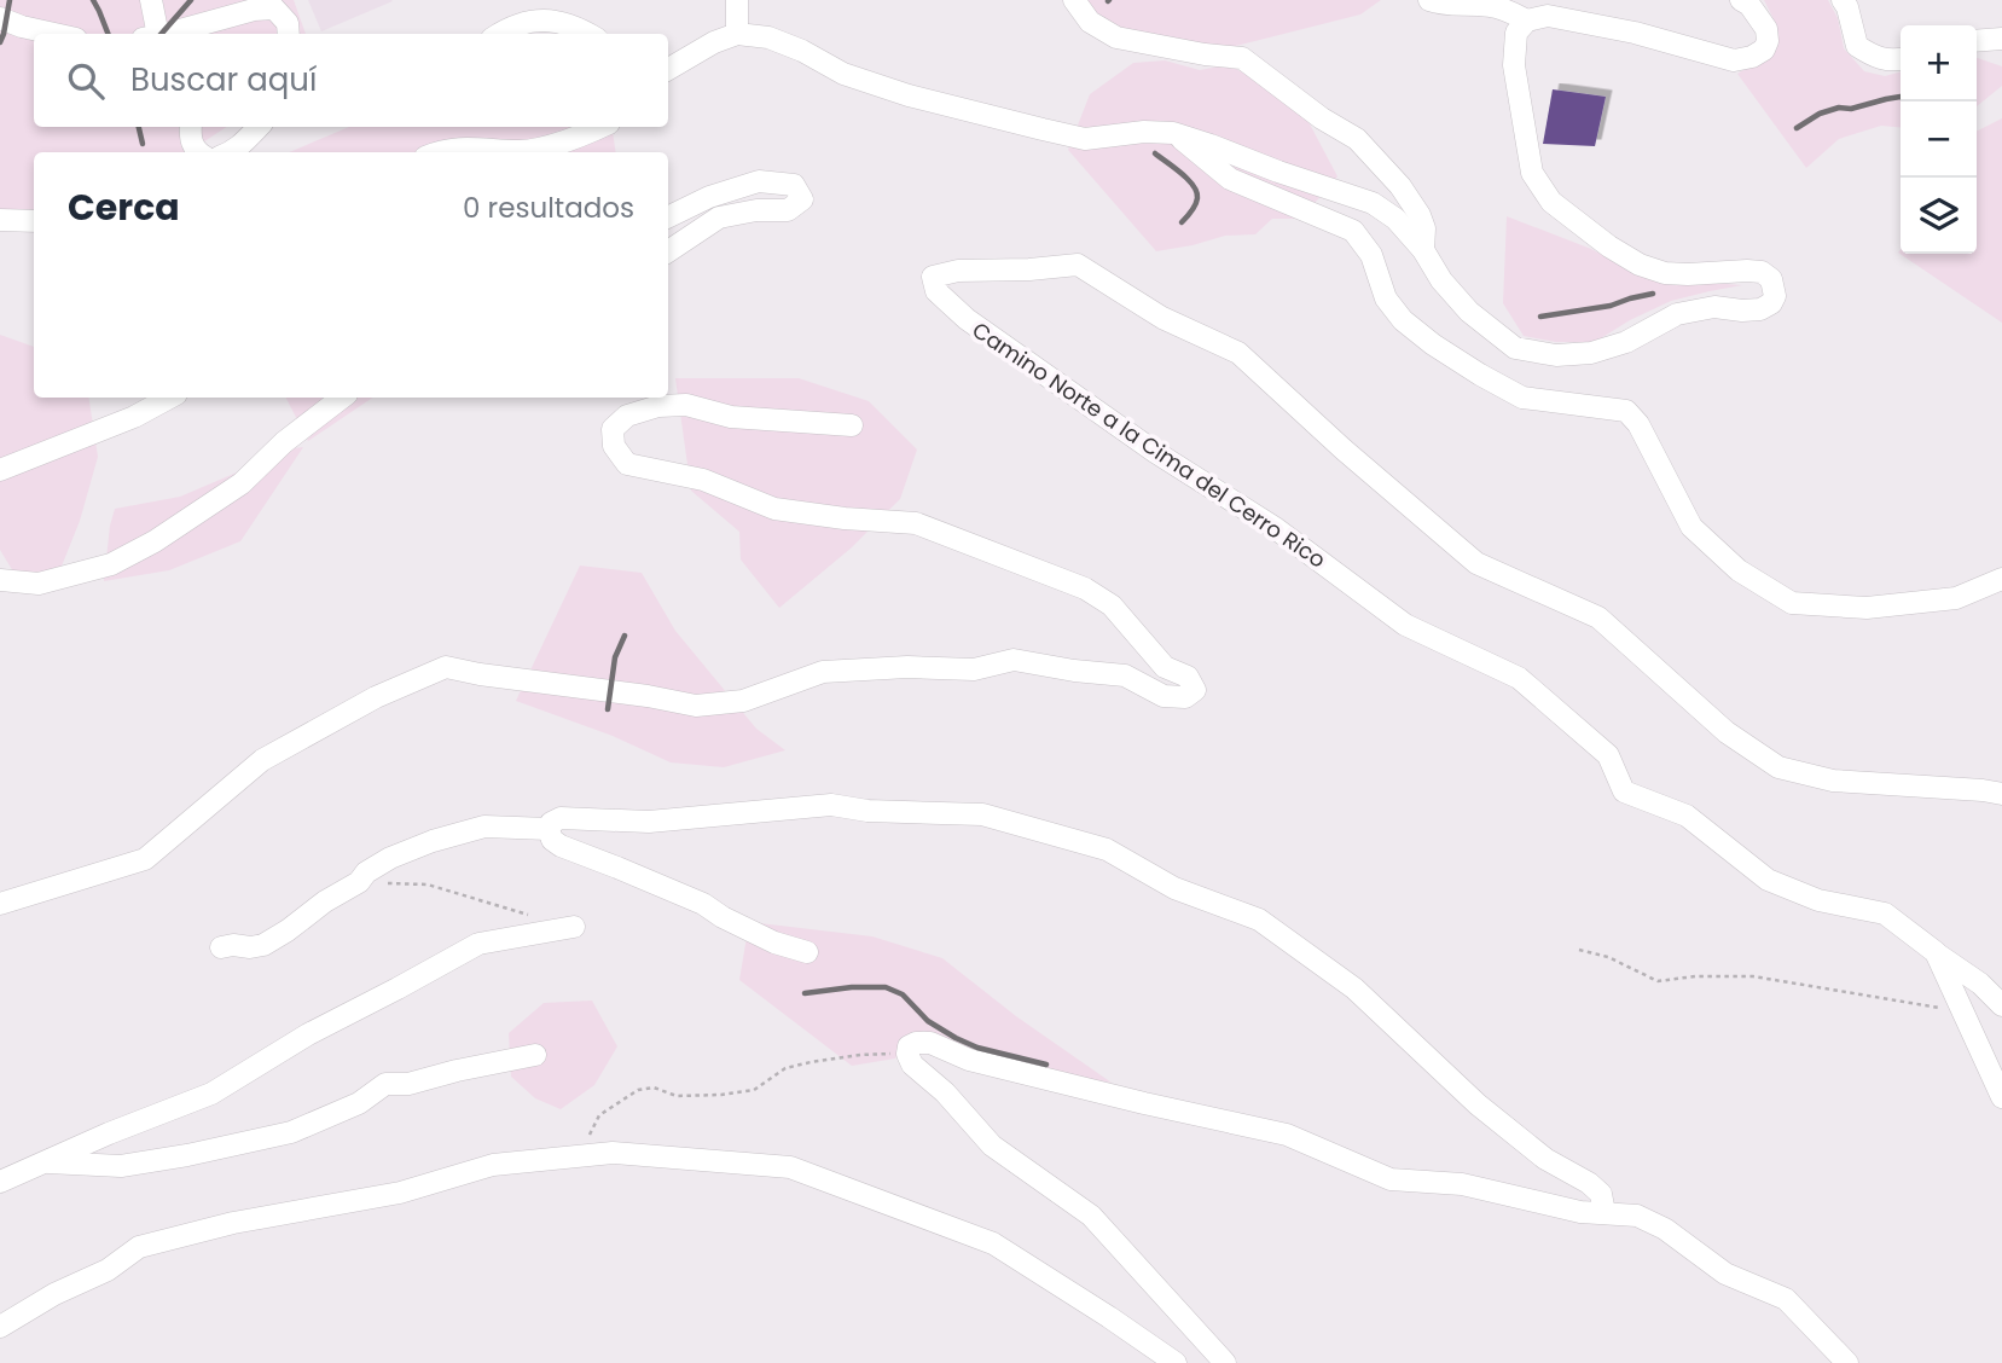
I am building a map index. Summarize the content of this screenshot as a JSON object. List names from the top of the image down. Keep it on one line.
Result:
{"streets":{"lane":["Camino Norte a la Cima del Cerro Rico"]},"page":{"map_buttons":["+","−"],"search":"Buscar aquí","heading":["Cerca","0 resultados"]}}
